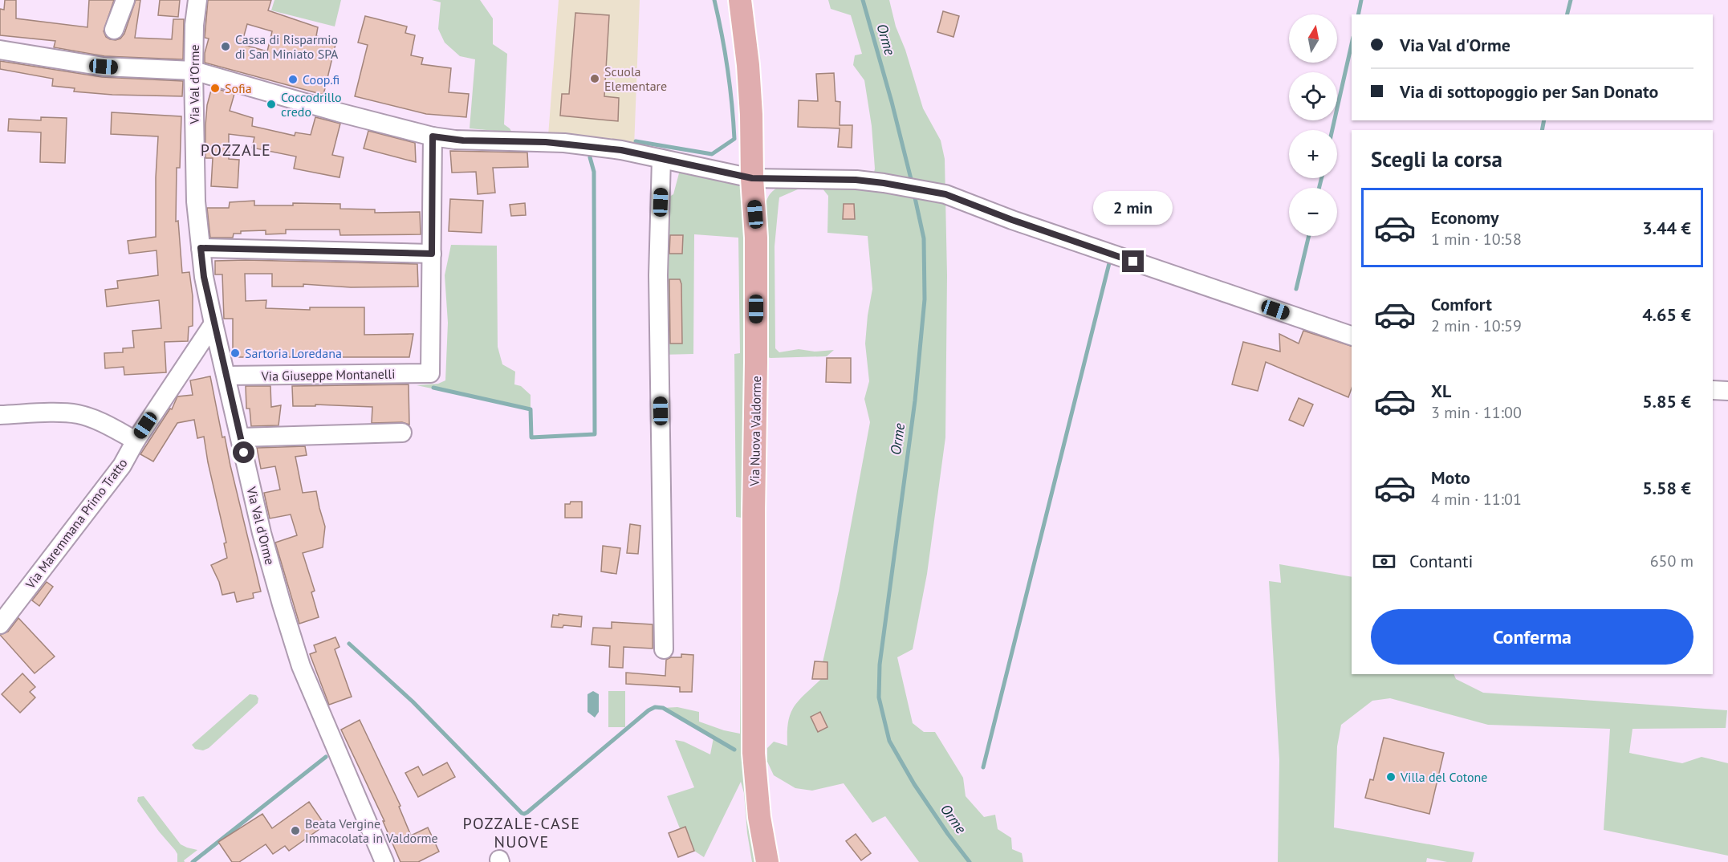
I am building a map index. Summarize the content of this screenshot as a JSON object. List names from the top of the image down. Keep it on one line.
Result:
{"streets":{"main road":["Via Nuova Valdorme"],"street":["Via Val d'Orme","Via Giuseppe Montanelli","Via Maremmana Primo Tratto"]},"crossings":[["Via Val d'Orme","Via Giuseppe Montanelli"],["Via Val d'Orme","Via Maremmana Primo Tratto"]],"districts":["POZZALE","POZZALE-CASE NUOVE"],"water":["Orme"],"places":["Cassa di Risparmio di San Miniato SPA","Scuola Elementare","Coop.fi","Sofia","Coccodrillo credo","Sartoria Loredana","Villa del Cotone","Beata Vergine Immacolata in Valdorme"],"north":"top","page":{"map_buttons":["+","−"],"banner":["Via Val d'Orme","Via di sottopoggio per San Donato"],"heading":"Scegli la corsa","list":[{"name":"Economy","note":"1 min · 10:58","value":"3.44 €"},{"name":"Comfort","note":"2 min · 10:59","value":"4.65 €"},{"name":"XL","note":"3 min · 11:00","value":"5.85 €"},{"name":"Moto","note":"4 min · 11:01","value":"5.58 €"}],"bubble":"2 min","pay":["Contanti","650 m"],"buttons":"Conferma"}}
